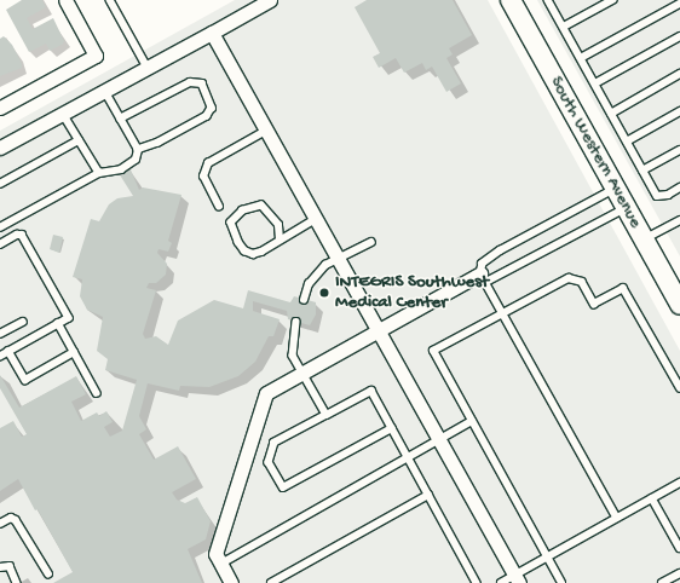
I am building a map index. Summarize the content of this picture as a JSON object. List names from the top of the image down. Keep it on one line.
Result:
{"streets":{"main road":["South Western Avenue"]},"places":["INTEGRIS Southwest Medical Center"]}
